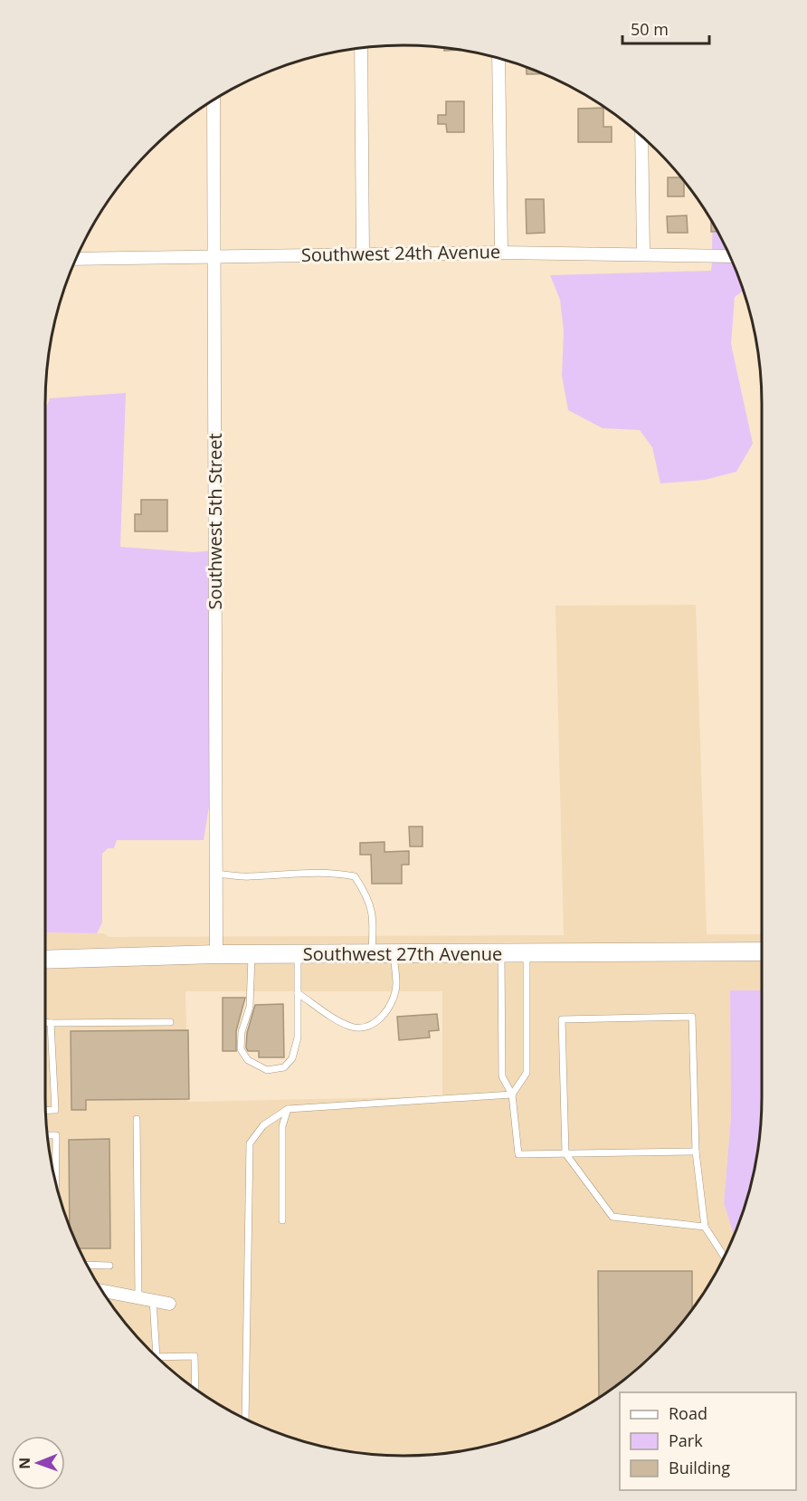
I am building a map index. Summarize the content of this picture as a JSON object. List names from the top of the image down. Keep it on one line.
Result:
{"streets":{"main road":["Southwest 27th Avenue"],"street":["Southwest 24th Avenue","Southwest 5th Street"]},"crossings":[["Southwest 24th Avenue","Southwest 5th Street"],["Southwest 5th Street","Southwest 27th Avenue"]],"legend":["Road","Park","Building"],"scale_bar":"50 m","north":"left"}
